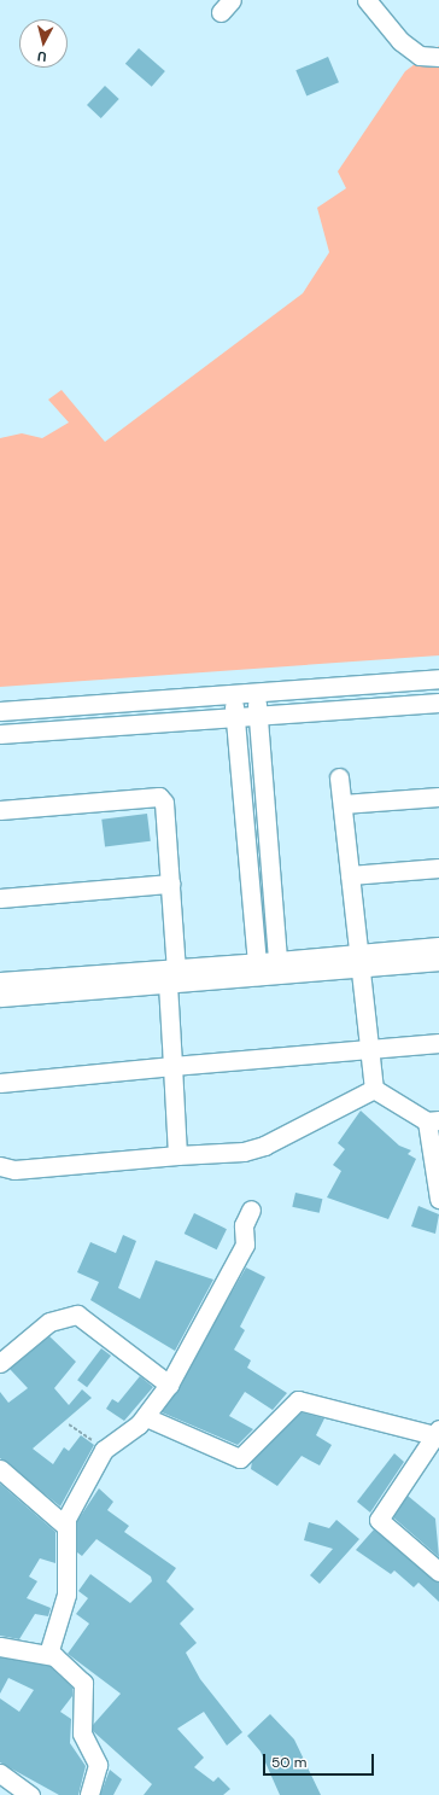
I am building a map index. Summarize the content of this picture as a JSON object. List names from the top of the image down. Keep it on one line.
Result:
{"scale_bar":"50 m","north":"bottom"}
